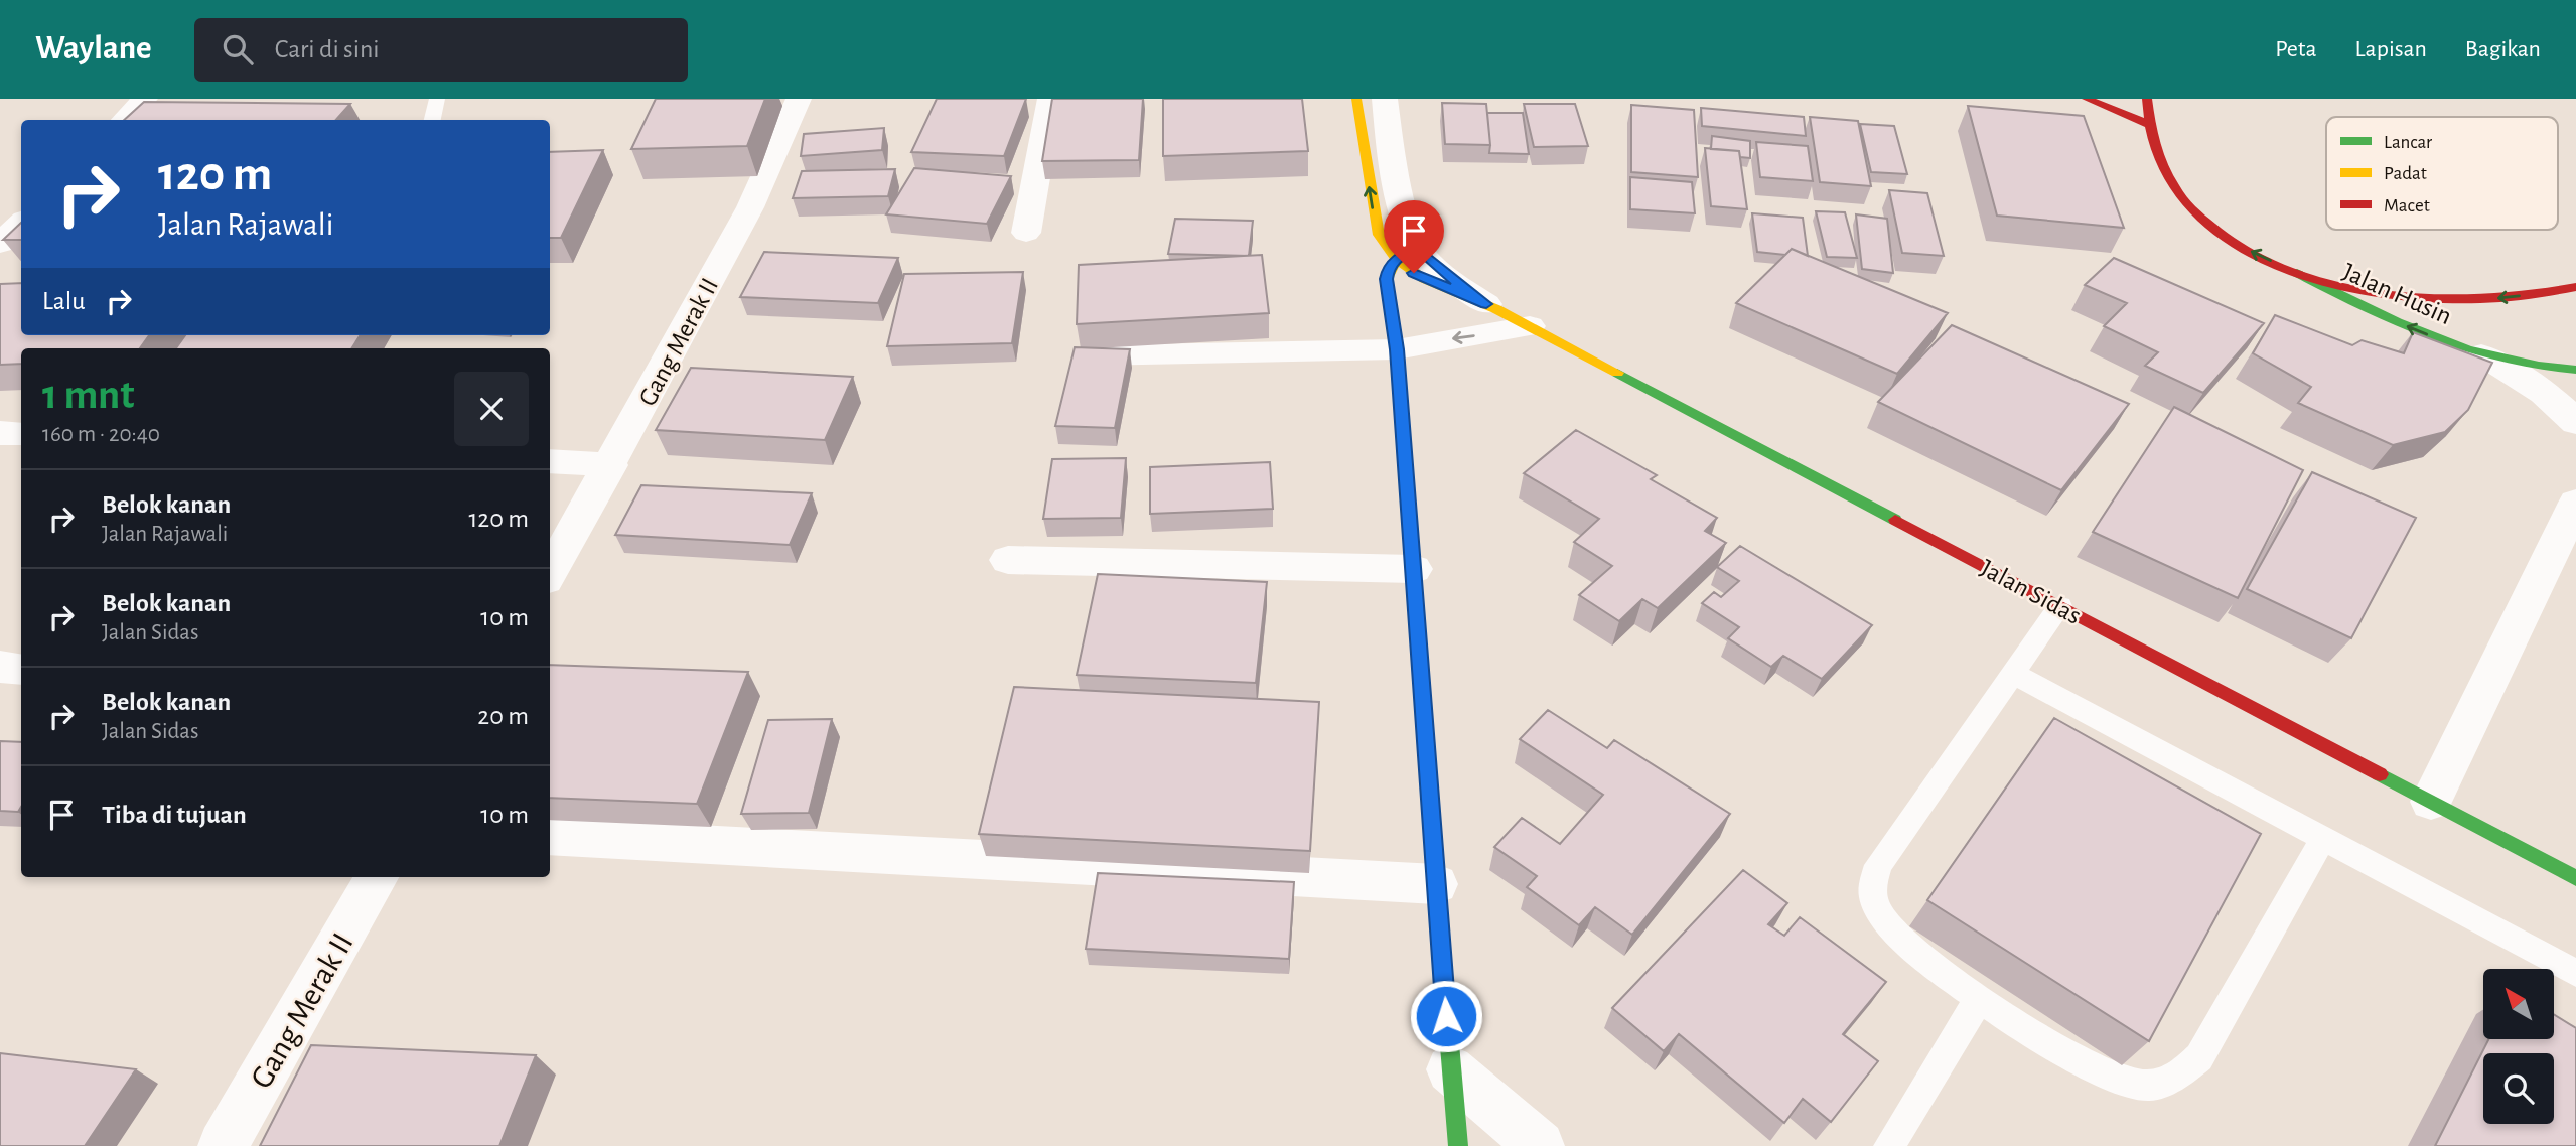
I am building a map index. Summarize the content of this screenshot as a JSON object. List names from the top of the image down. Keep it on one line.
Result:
{"streets":{"main road":["Jalan Husin","Jalan Sidas"],"street":["Gang Merak II"]},"legend":["Lancar","Padat","Macet"],"north":"top left","page":{"header":"Waylane","search":"Cari di sini","nav":["Peta","Lapisan","Bagikan"],"turn":["120 m","Jalan Rajawali"],"then":"Lalu","heading":["1 mnt","160 m · 20:40"],"list":[{"name":"Belok kanan","note":"Jalan Rajawali","value":"120 m"},{"name":"Belok kanan","note":"Jalan Sidas","value":"10 m"},{"name":"Belok kanan","note":"Jalan Sidas","value":"20 m"},{"name":"Tiba di tujuan","value":"10 m"}]}}
